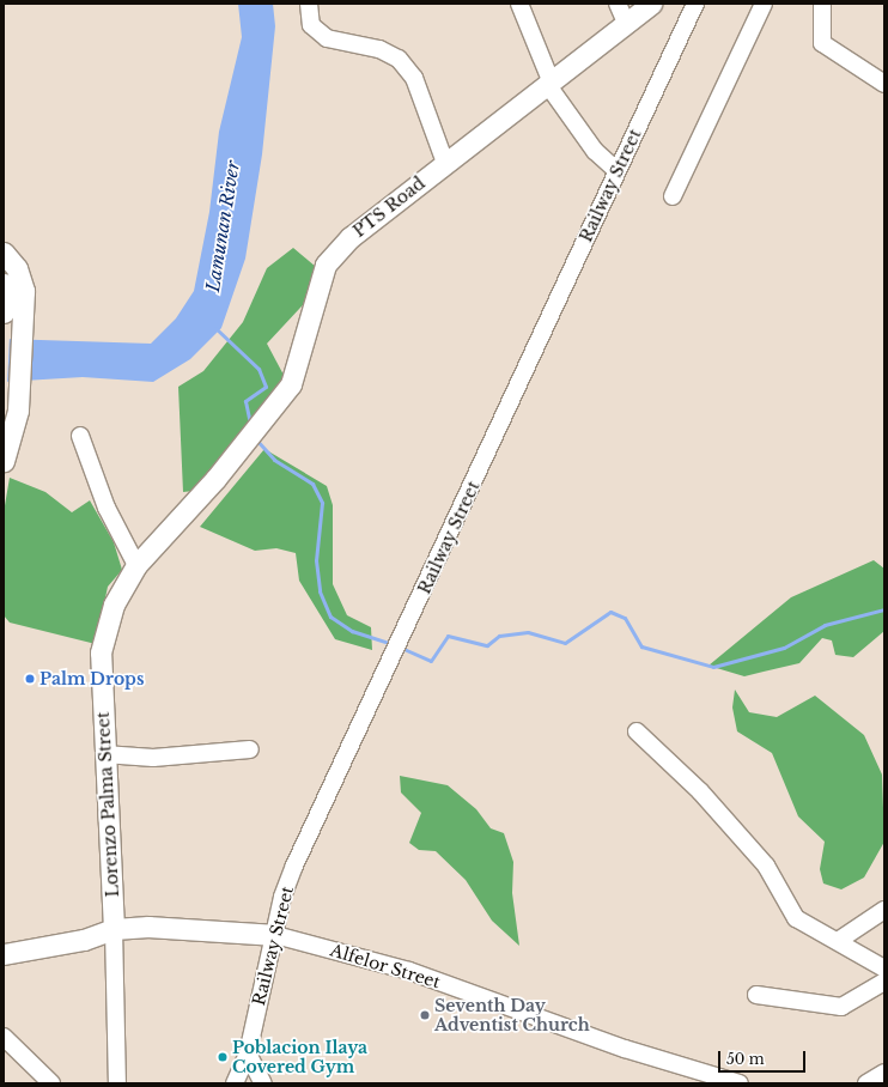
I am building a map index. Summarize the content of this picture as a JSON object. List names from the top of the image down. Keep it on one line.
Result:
{"streets":{"main road":["PTS Road","Lorenzo Palma Street"],"street":["Railway Street","Alfelor Street"]},"crossings":[["Railway Street","Alfelor Street"],["PTS Road","Lorenzo Palma Street"]],"water":["Lamunan River"],"places":["Palm Drops","Seventh Day Adventist Church","Poblacion Ilaya Covered Gym"],"scale_bar":"50 m"}
